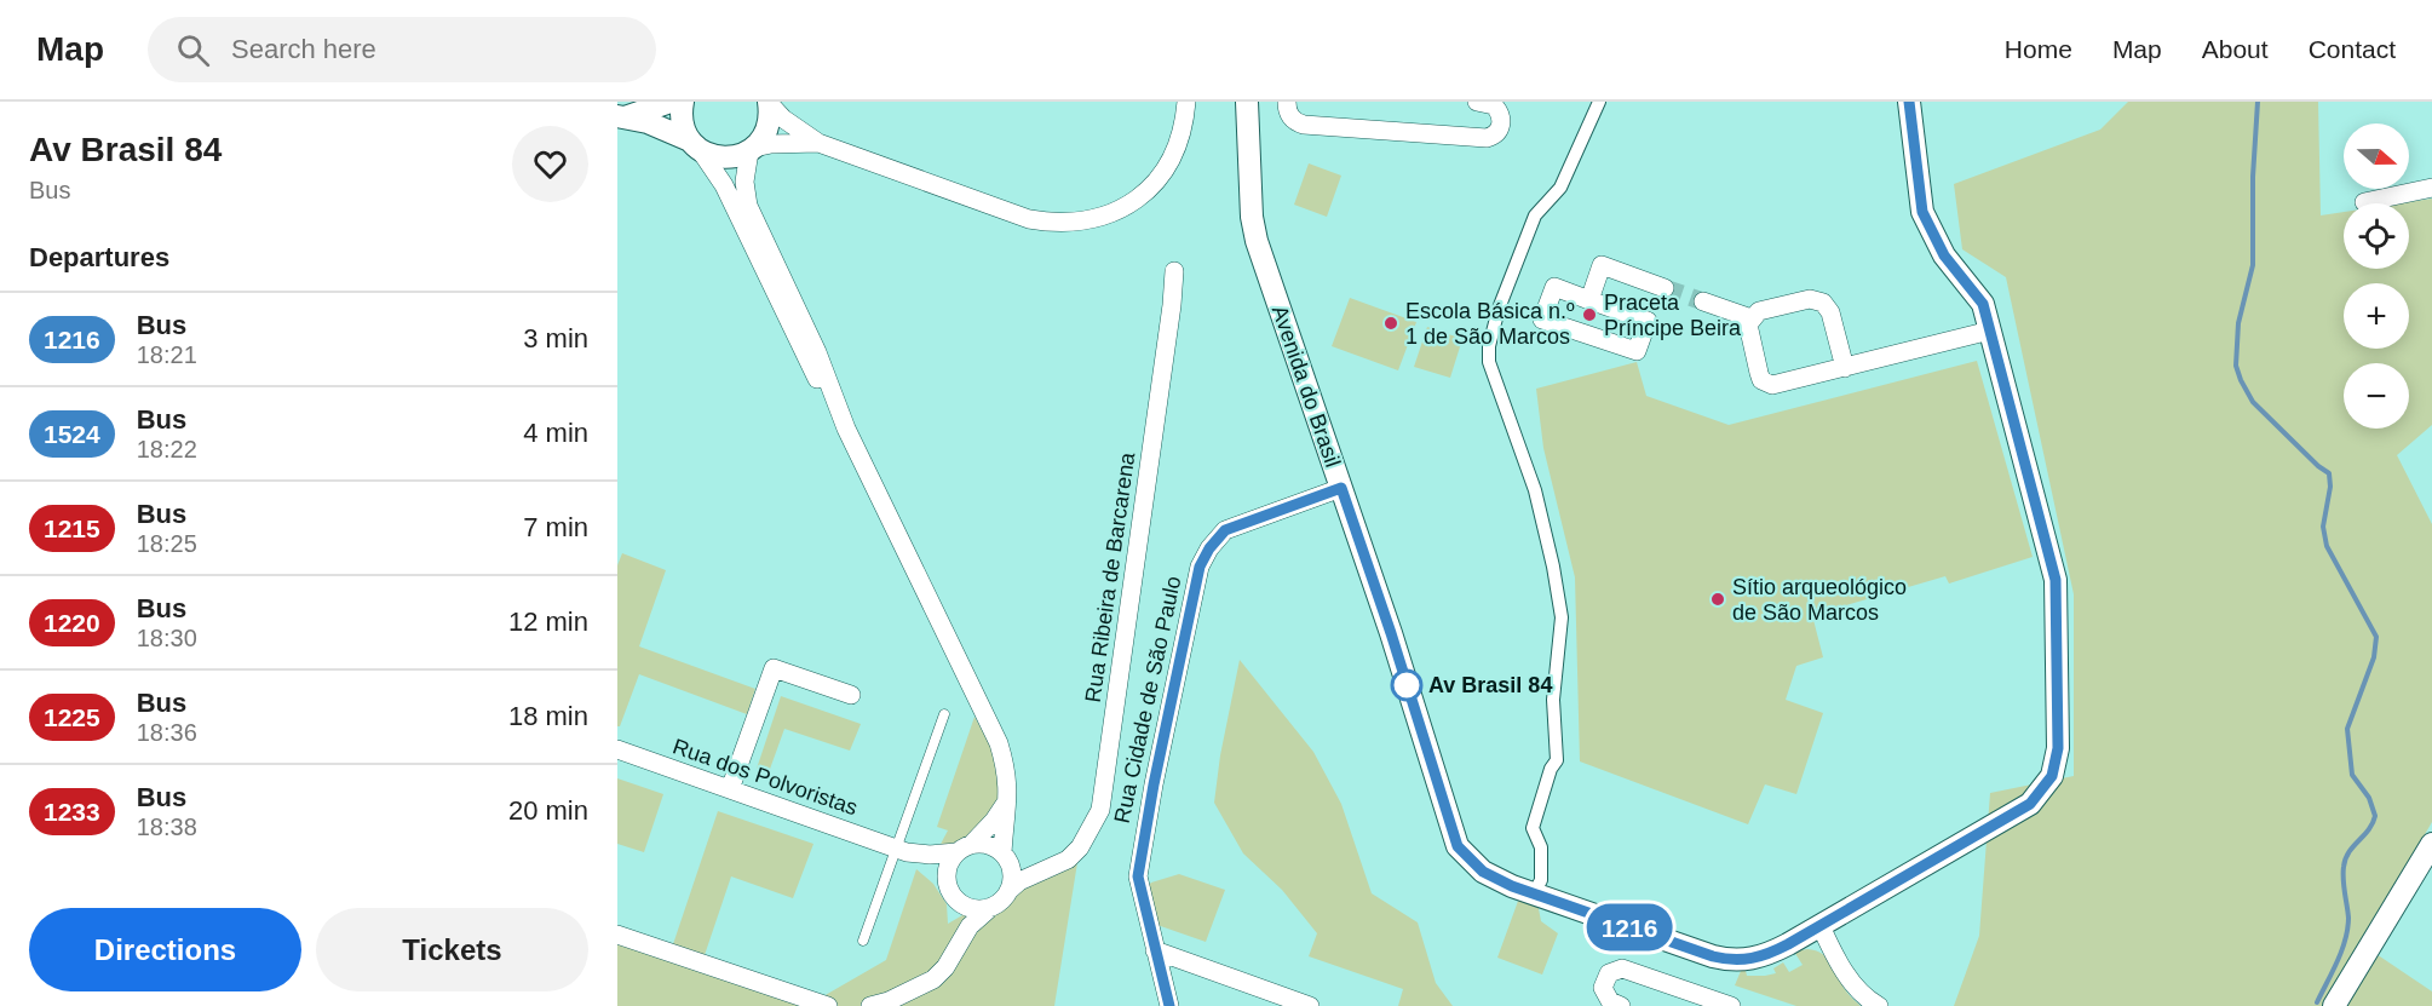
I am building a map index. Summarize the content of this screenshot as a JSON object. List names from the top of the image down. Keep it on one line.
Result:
{"streets":{"street":["Avenida do Brasil","Rua Ribeira de Barcarena","Rua Cidade de São Paulo","Rua dos Polvoristas"]},"crossings":[["Avenida do Brasil","Rua Cidade de São Paulo"],["Rua Ribeira de Barcarena","Rua dos Polvoristas"]],"places":["Praceta Príncipe Beira","Escola Básica n.º 1 de São Marcos","Sítio arqueológico de São Marcos","Av Brasil 84"],"lines":["bus line 1216"],"north":"right","page":{"header":"Map","search":"Search here","nav":["Home","Map","About","Contact"],"heading":[["Av Brasil 84","Bus"],"Departures"],"on_map":"1216","map_buttons":["+","−"],"list":[{"mark":"1216","name":"Bus","note":"18:21","value":"3 min"},{"mark":"1524","name":"Bus","note":"18:22","value":"4 min"},{"mark":"1215","name":"Bus","note":"18:25","value":"7 min"},{"mark":"1220","name":"Bus","note":"18:30","value":"12 min"},{"mark":"1225","name":"Bus","note":"18:36","value":"18 min"},{"mark":"1233","name":"Bus","note":"18:38","value":"20 min"}],"buttons":["Directions","Tickets"]}}
